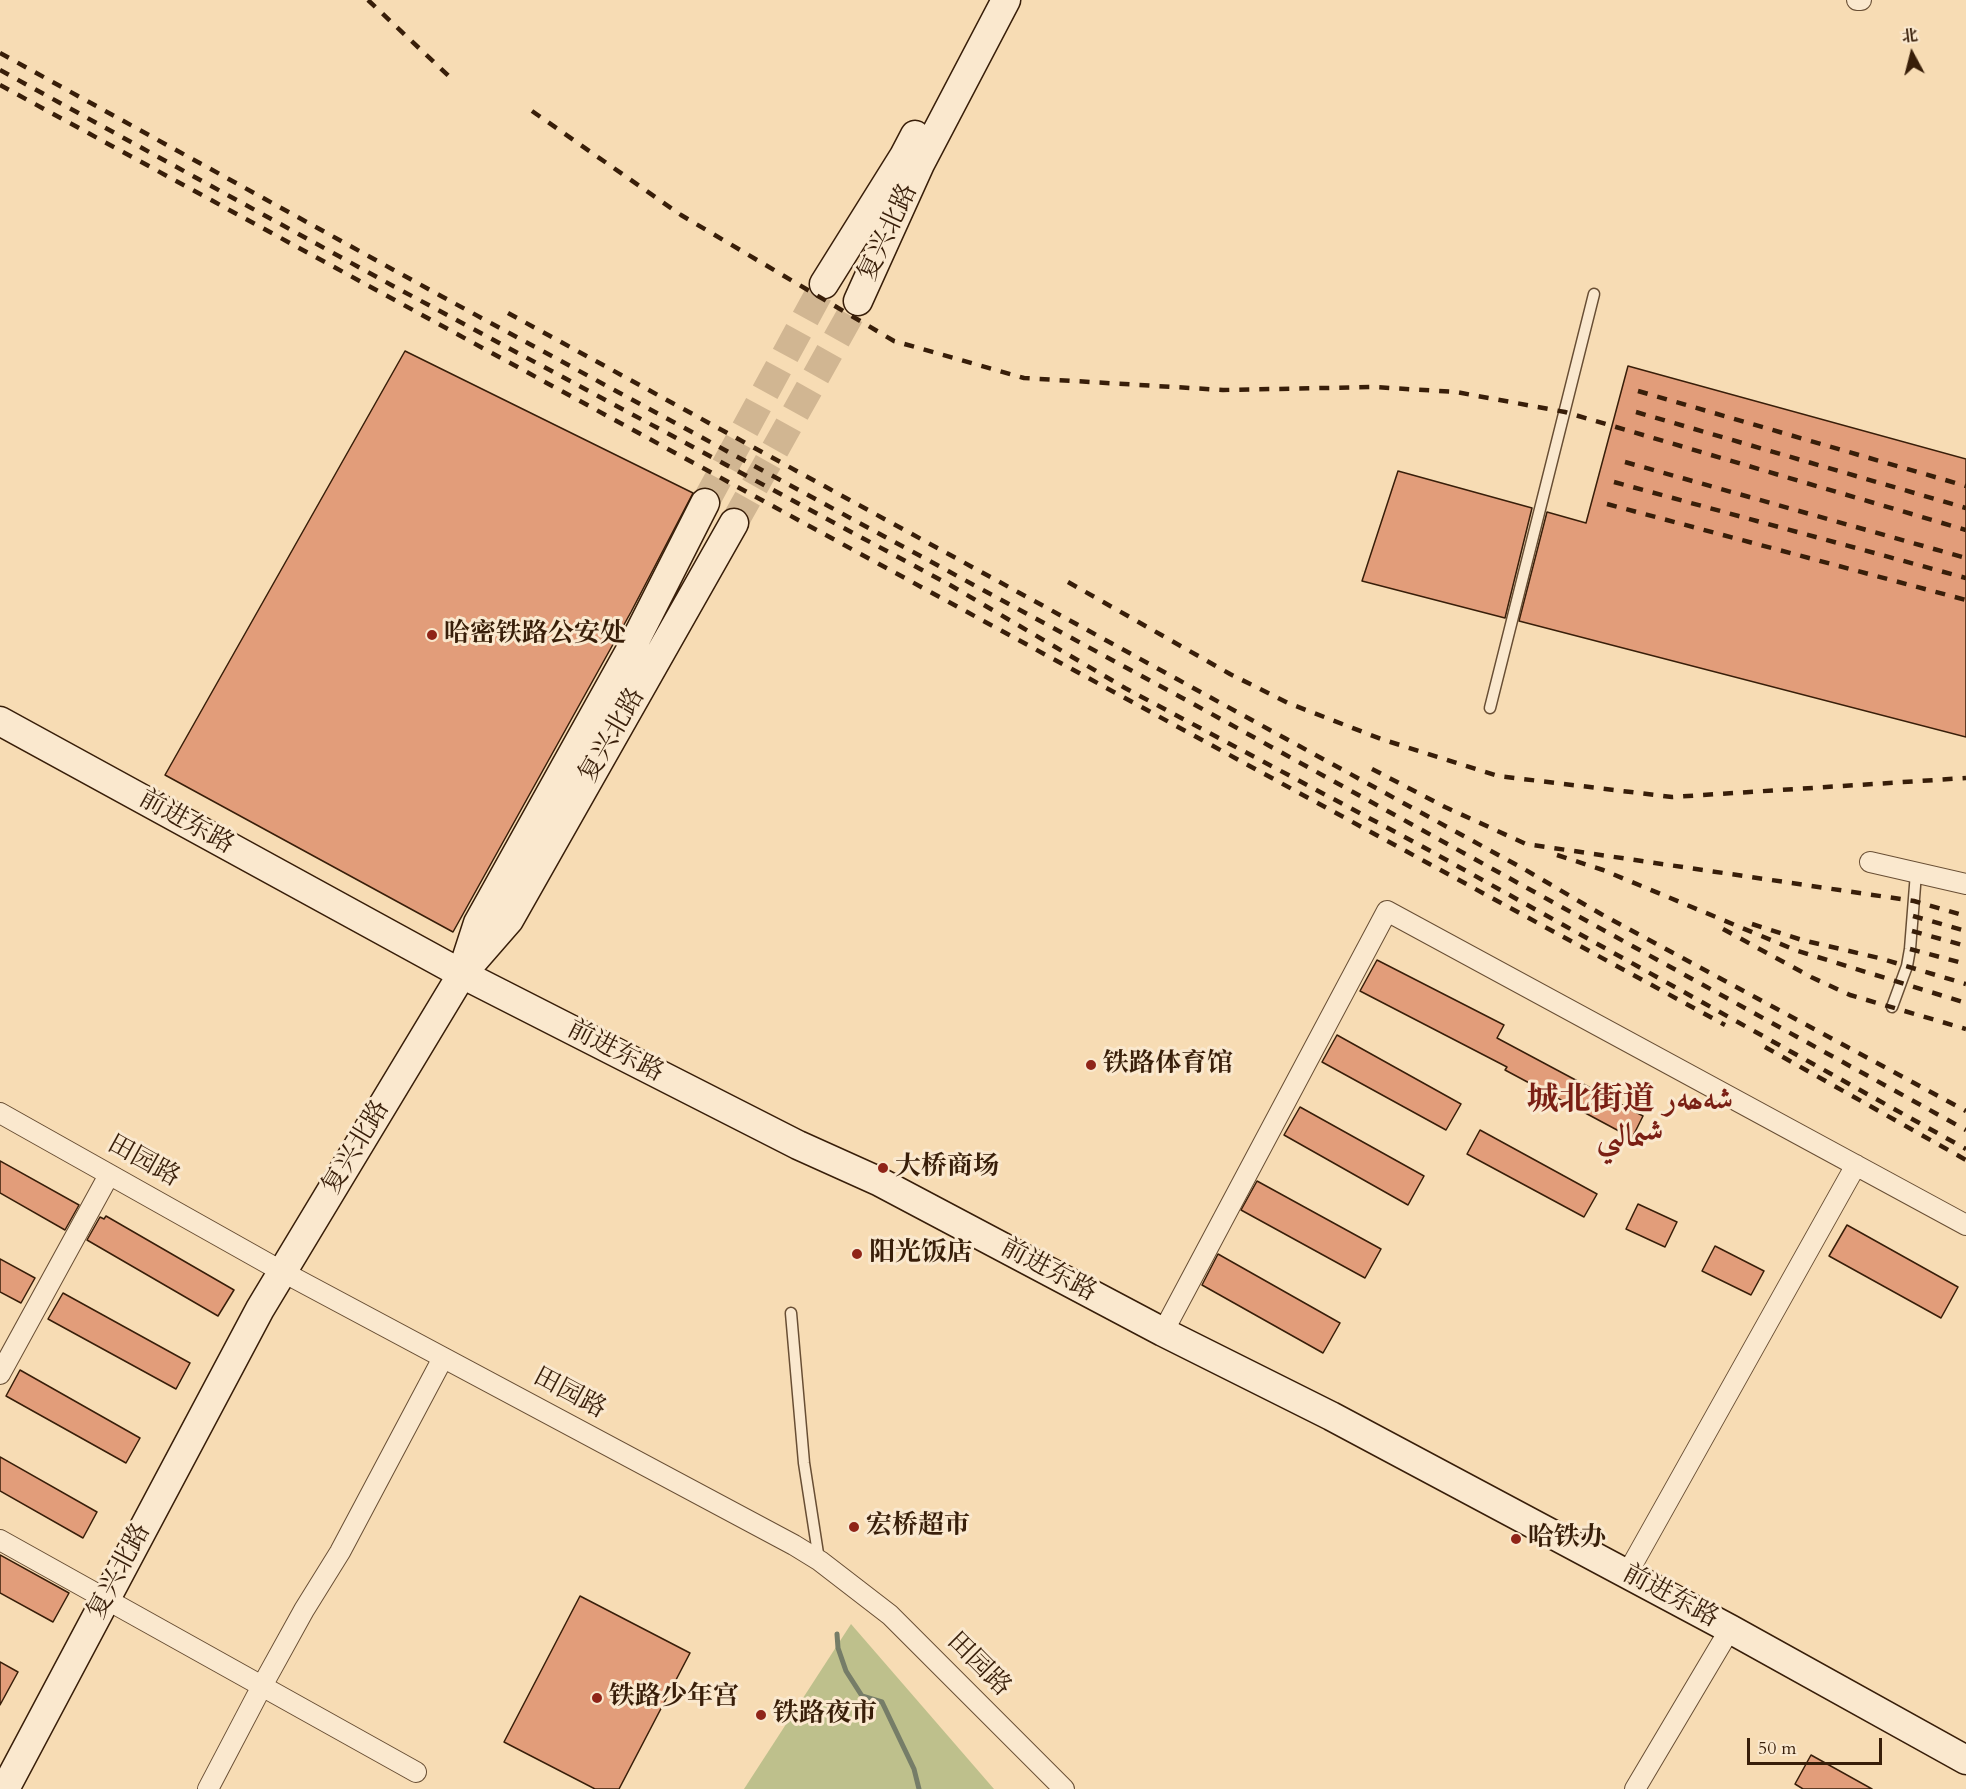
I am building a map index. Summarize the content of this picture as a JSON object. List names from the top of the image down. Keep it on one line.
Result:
{"streets":{"street":["复兴北路","前进东路","田园路"]},"crossings":[["复兴北路","前进东路"],["复兴北路","田园路"]],"districts":["城北街道 شەھەر شىمالىي"],"places":["哈密铁路公安处","铁路体育馆","大桥商场","阳光饭店","宏桥超市","哈铁办","铁路少年宫","铁路夜市"],"scale_bar":"50 m","north":"top"}
